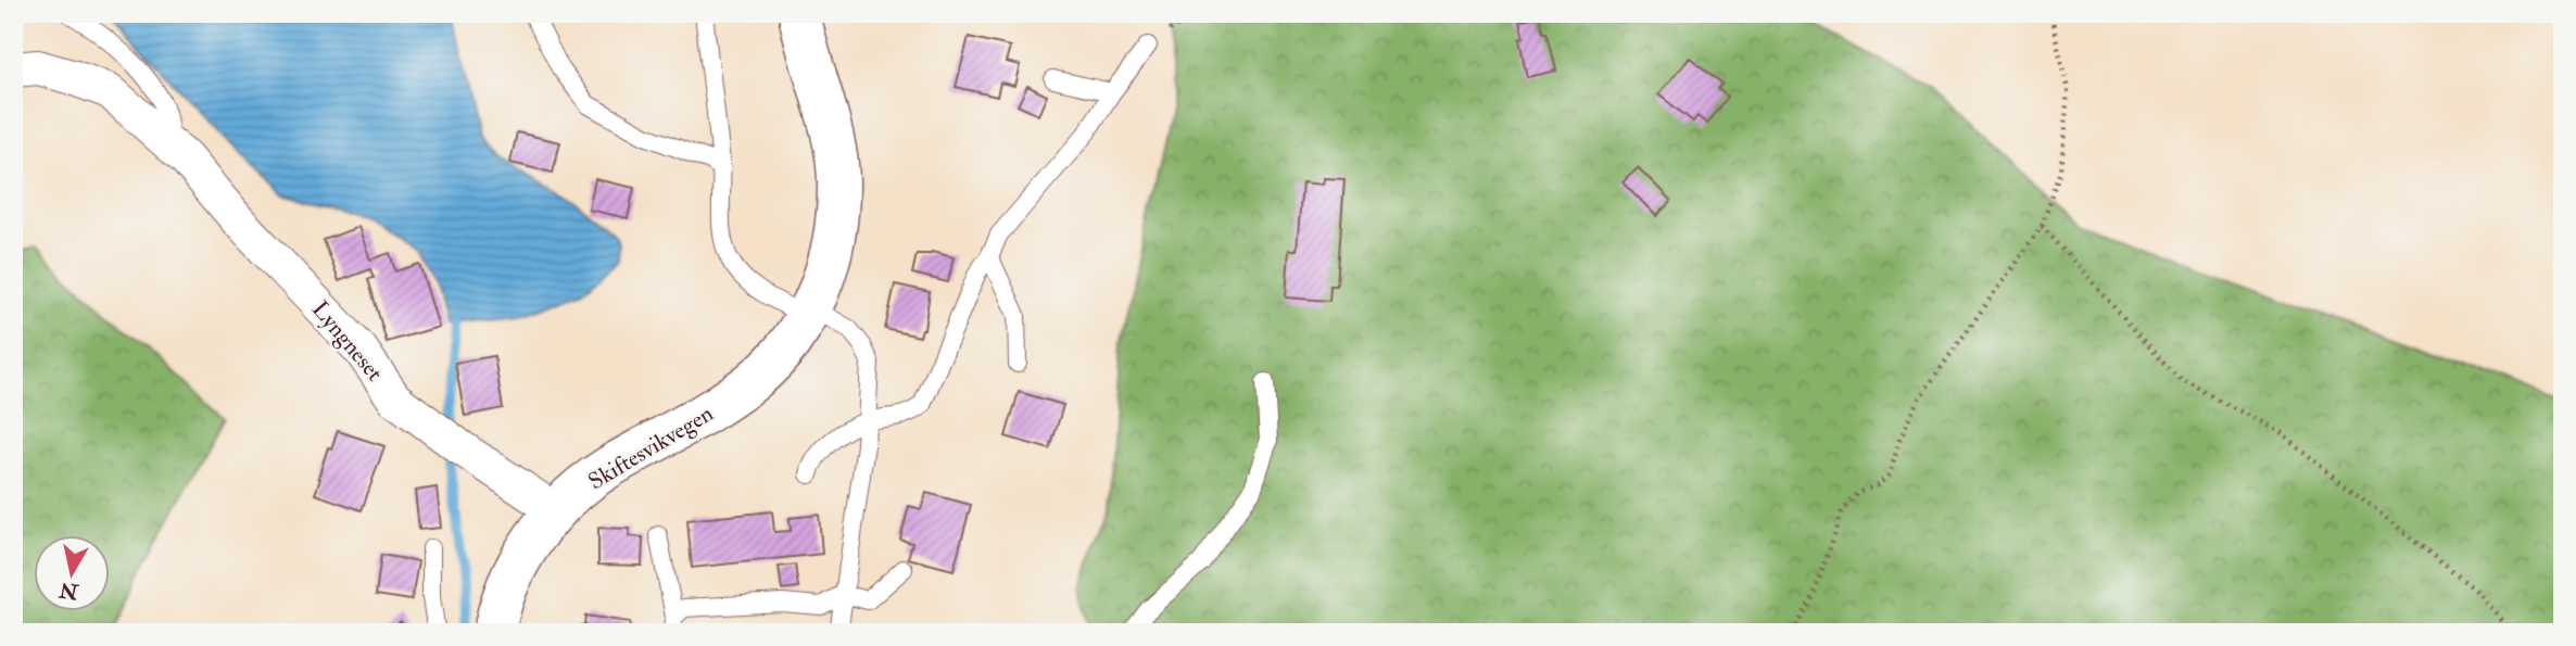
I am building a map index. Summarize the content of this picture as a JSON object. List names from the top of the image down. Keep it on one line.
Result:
{"streets":{"main road":["Skiftesvikvegen"],"street":["Lyngneset"]},"crossings":[["Lyngneset","Skiftesvikvegen"]],"north":"bottom"}
